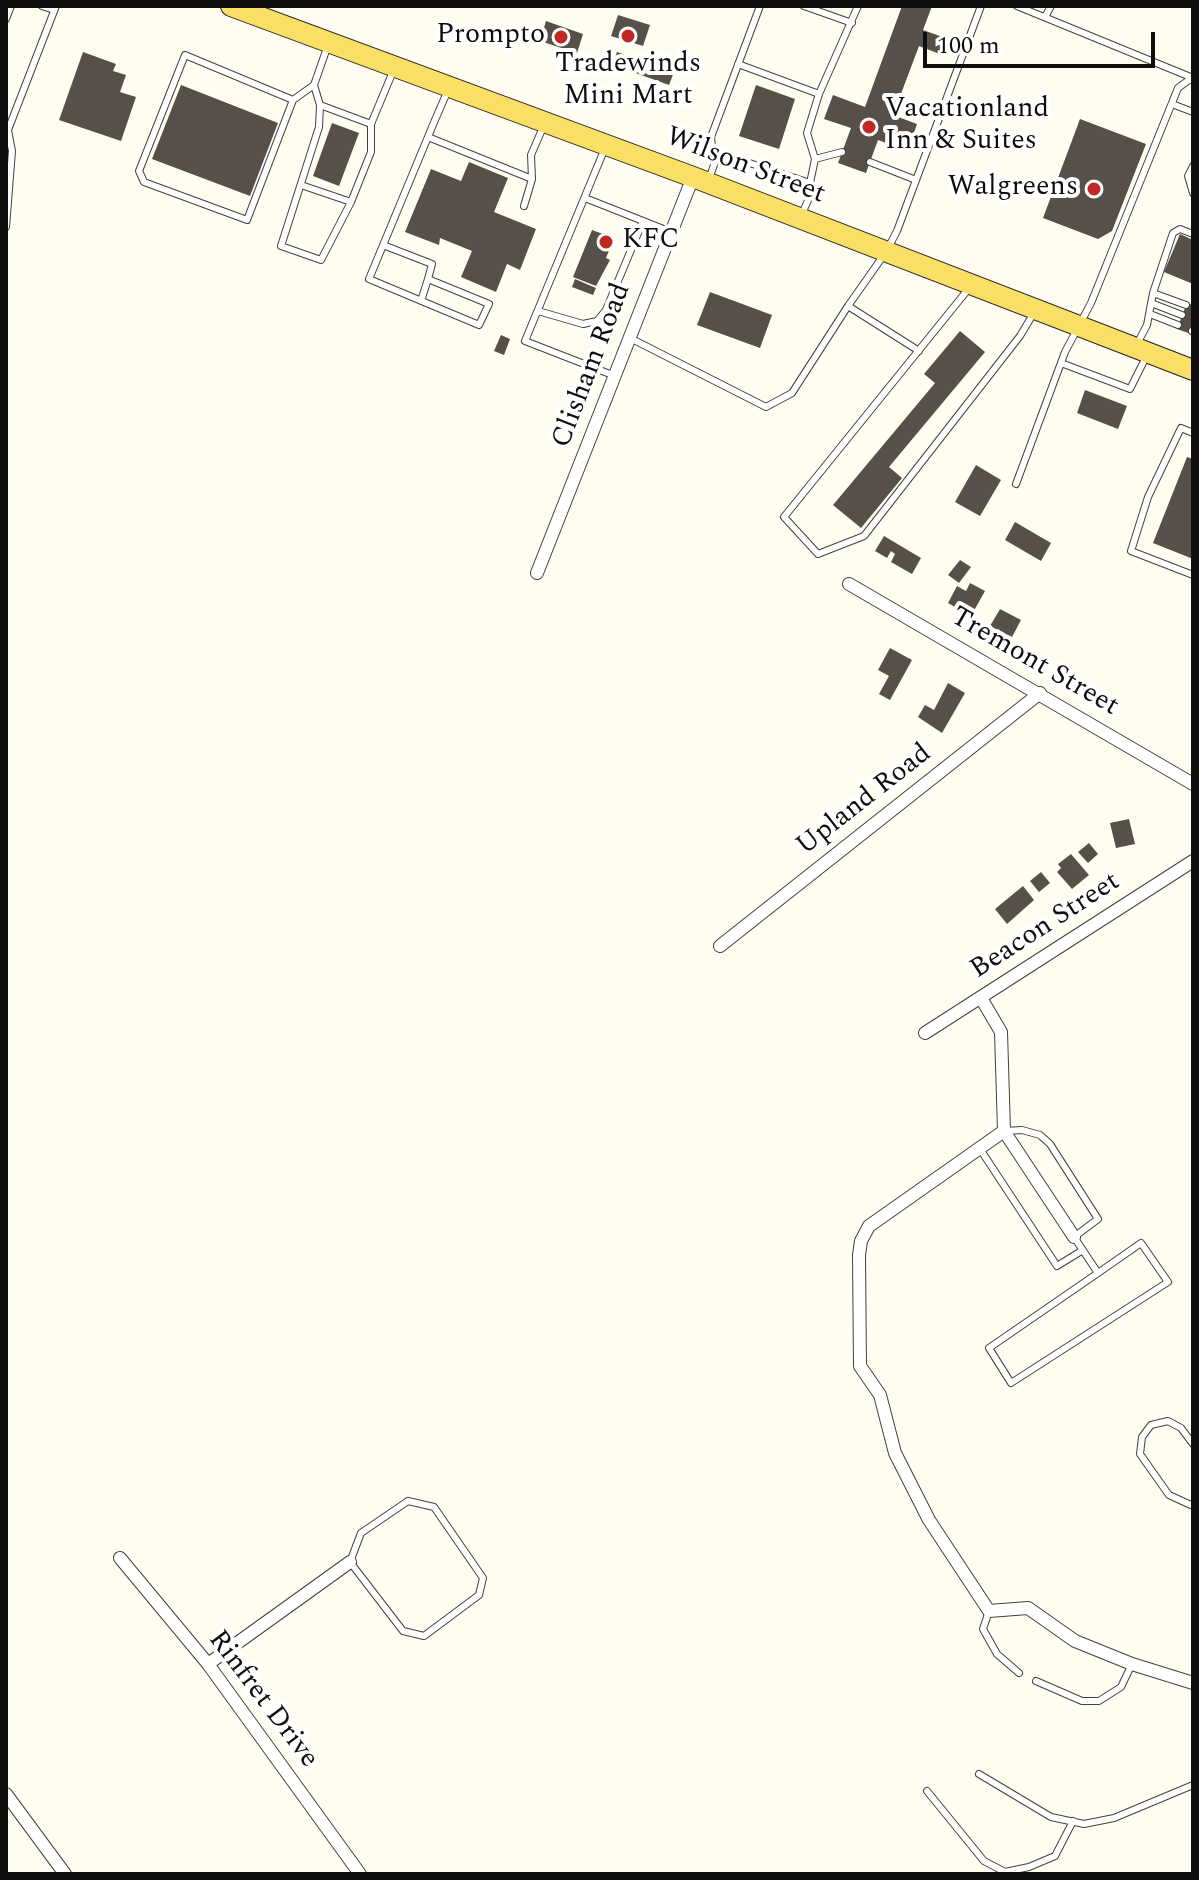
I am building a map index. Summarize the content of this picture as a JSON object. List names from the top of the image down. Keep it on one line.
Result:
{"streets":{"main road":["Wilson Street"],"street":["Clisham Road","Tremont Street","Upland Road","Beacon Street","Rinfret Drive"]},"crossings":[["Wilson Street","Clisham Road"],["Tremont Street","Upland Road"]],"places":["Tradewinds Mini Mart","Prompto","Vacationland Inn & Suites","Walgreens","KFC"],"scale_bar":"100 m"}
